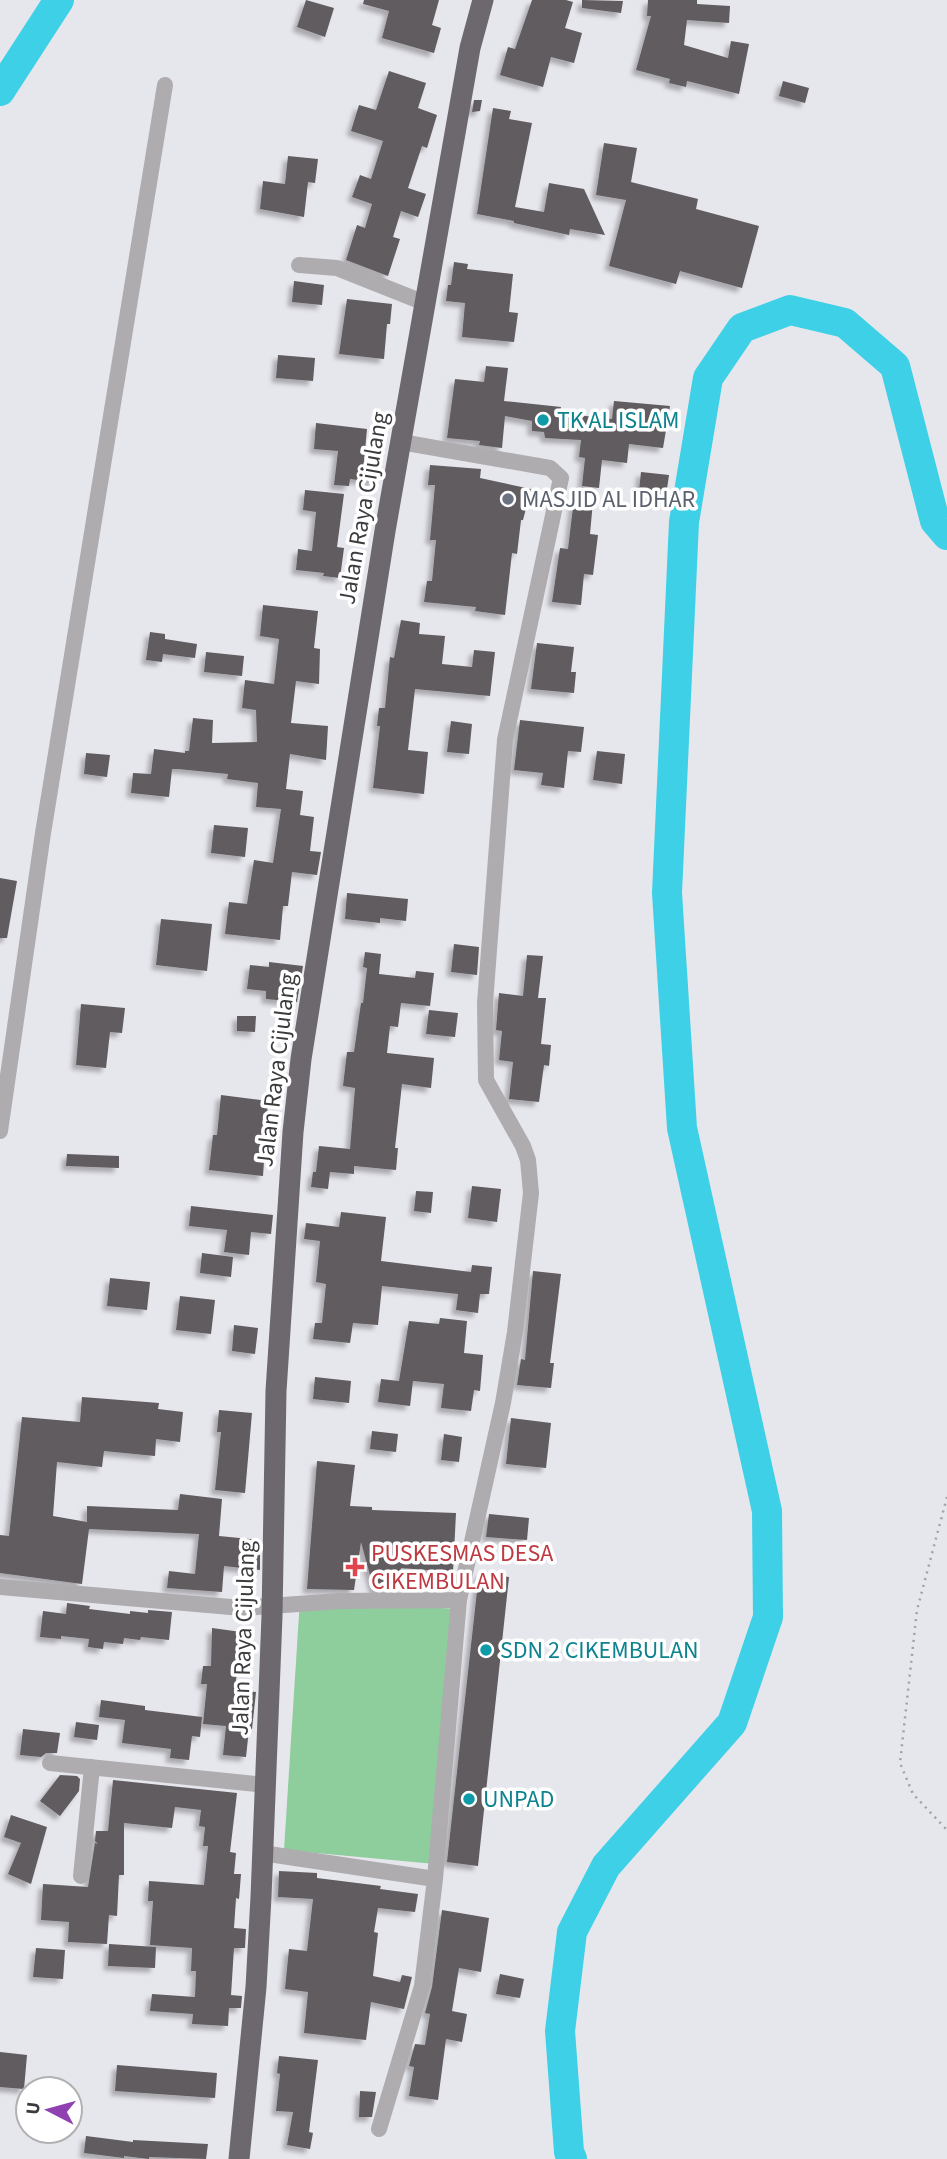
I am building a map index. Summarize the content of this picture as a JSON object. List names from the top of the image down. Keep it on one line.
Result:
{"streets":{"highway":["Jalan Raya Cijulang"]},"places":{"other":["TK AL ISLAM","MASJID AL IDHAR","SDN 2 CIKEMBULAN","UNPAD"],"health":["PUSKESMAS DESA CIKEMBULAN"]},"north":"left"}
